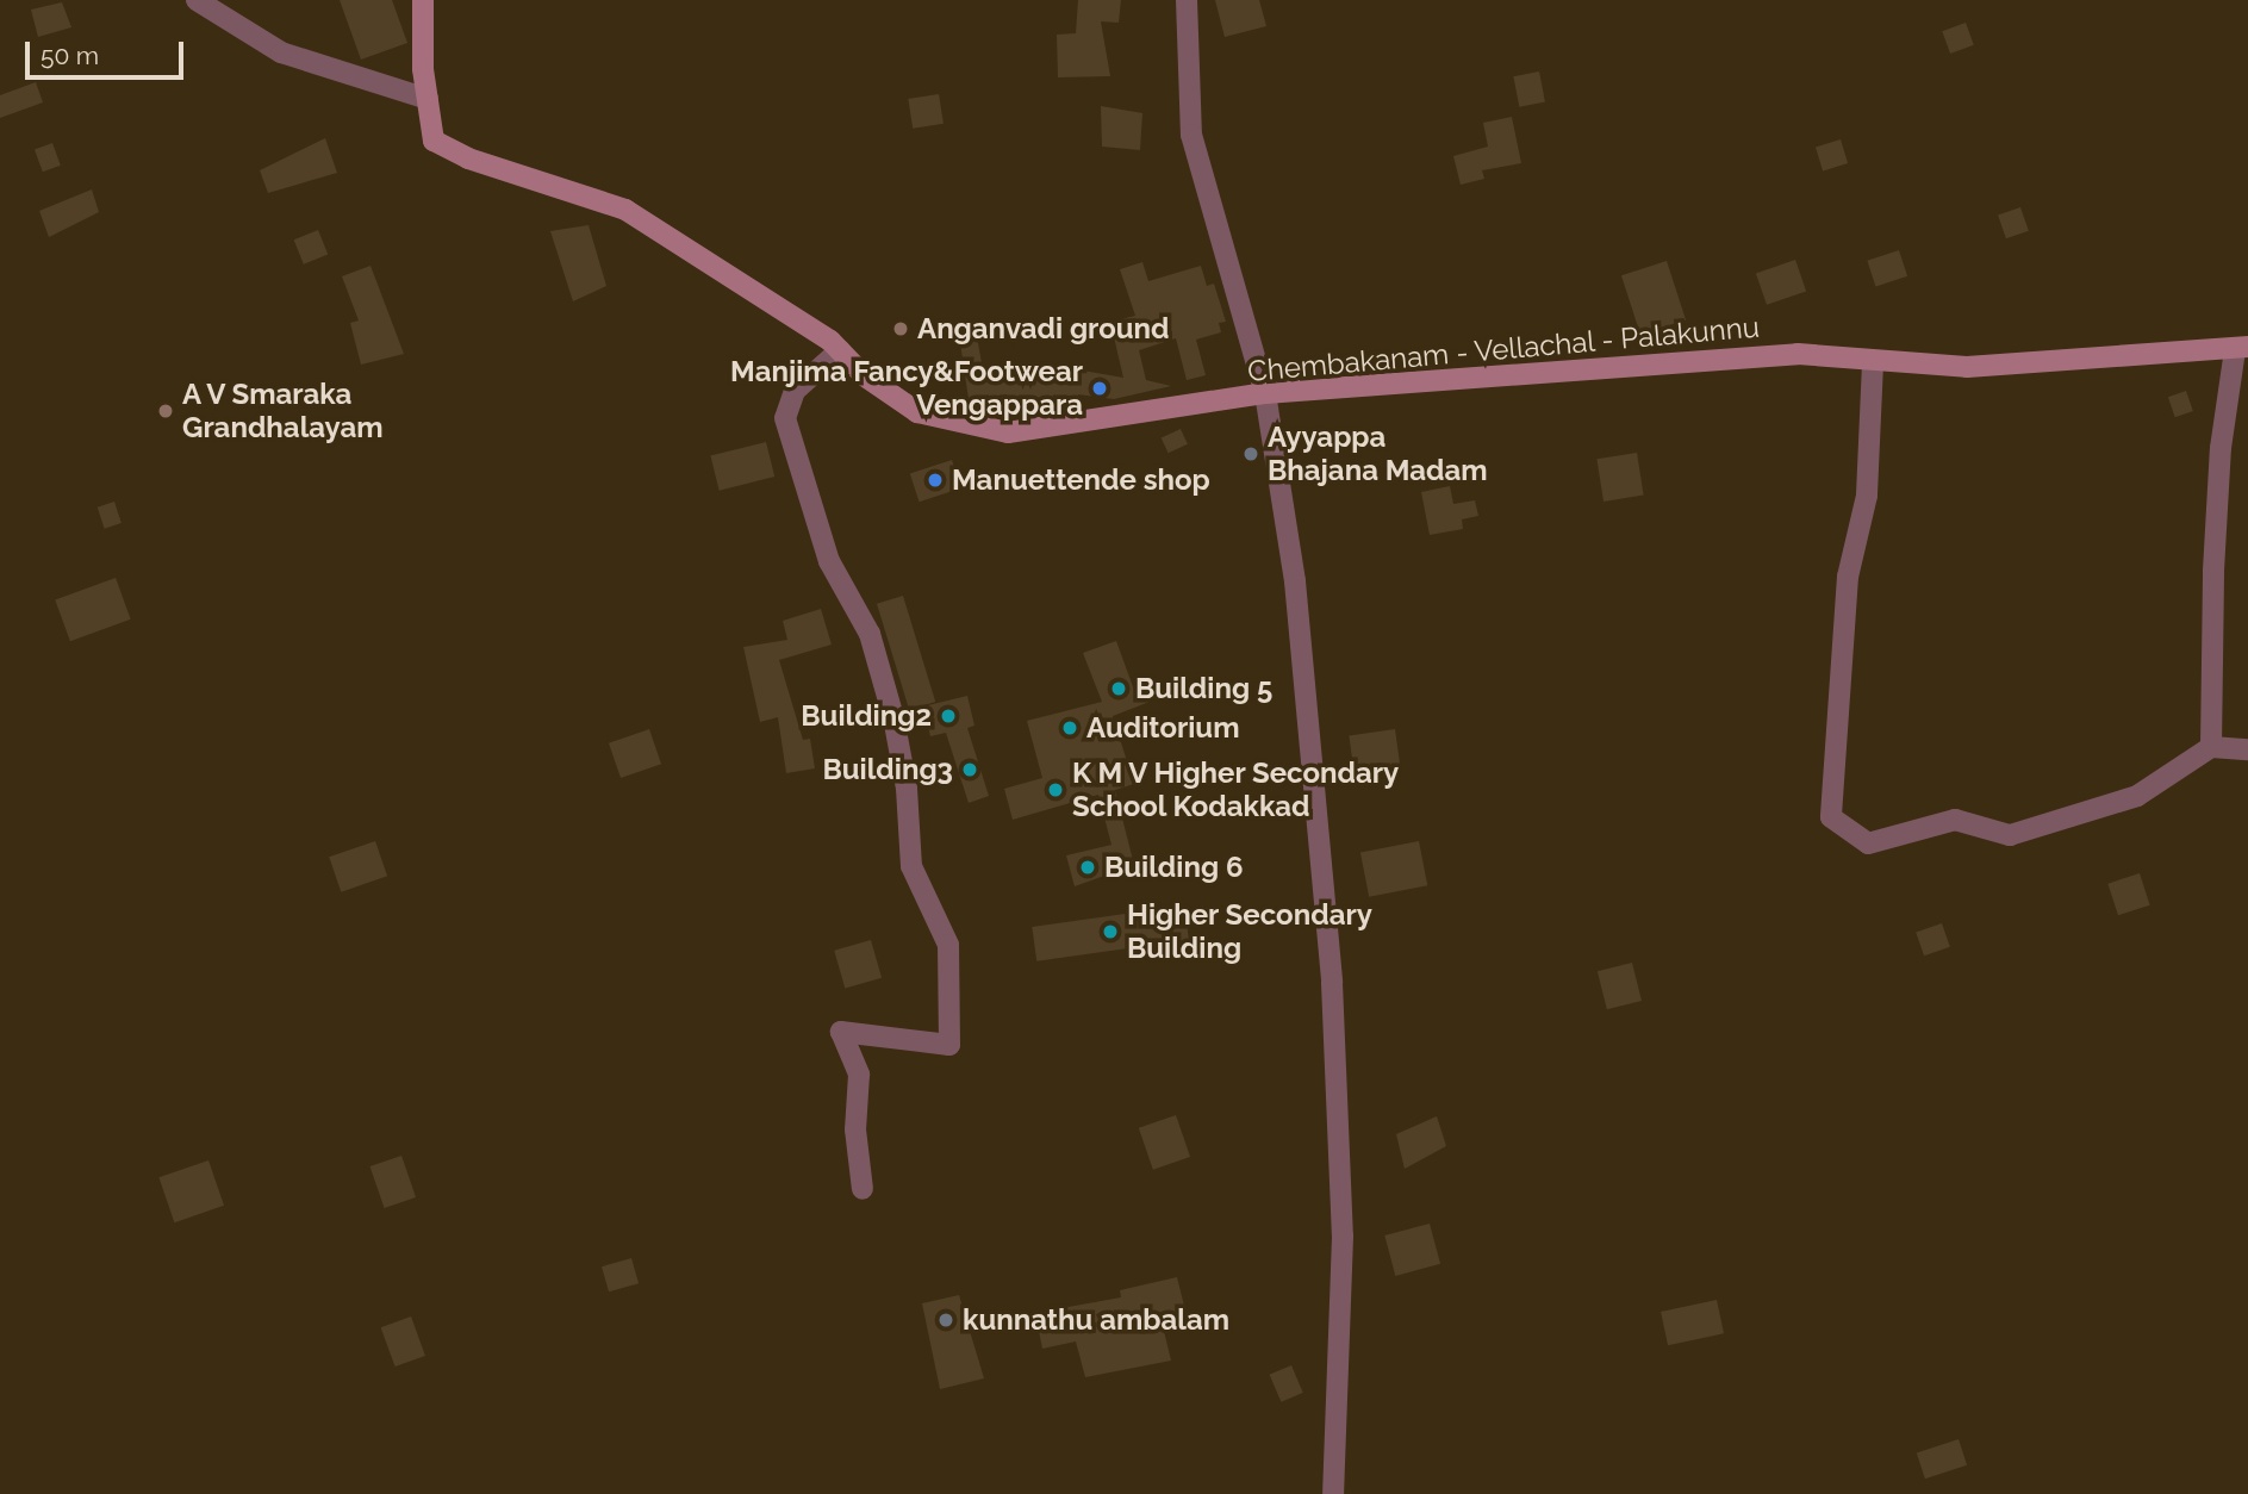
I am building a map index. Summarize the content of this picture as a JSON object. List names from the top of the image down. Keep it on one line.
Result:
{"streets":{"main road":["Chembakanam - Vellachal - Palakunnu"]},"places":["Anganvadi ground","Manjima Fancy&Footwear Vengappara","A V Smaraka Grandhalayam","Ayyappa Bhajana Madam","Manuettende shop","Building 5","Building2","Auditorium","Building3","K M V Higher Secondary School Kodakkad","Building 6","Higher Secondary Building","kunnathu ambalam"],"scale_bar":"50 m"}
